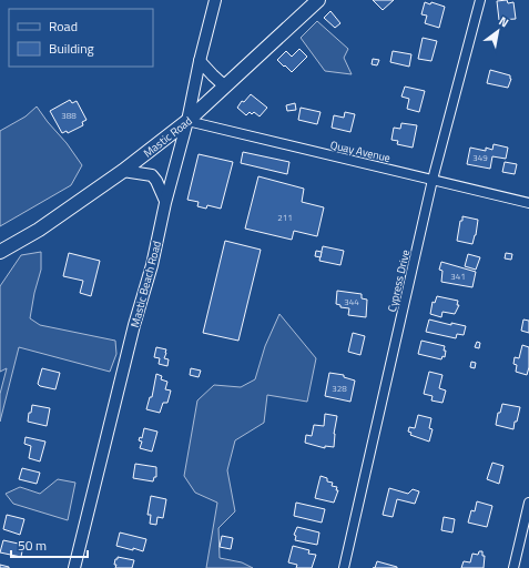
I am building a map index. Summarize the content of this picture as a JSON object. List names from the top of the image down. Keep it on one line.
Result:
{"streets":{"main road":["Mastic Road"],"street":["Quay Avenue","Cypress Drive","Mastic Beach Road"]},"crossings":[["Mastic Road","Quay Avenue"],["Mastic Road","Mastic Beach Road"],["Quay Avenue","Cypress Drive"],["Quay Avenue","Mastic Beach Road"]],"house_numbers":["388","349","211","341","344","328"],"legend":["Road","Building"],"scale_bar":"50 m","north":"top right"}
